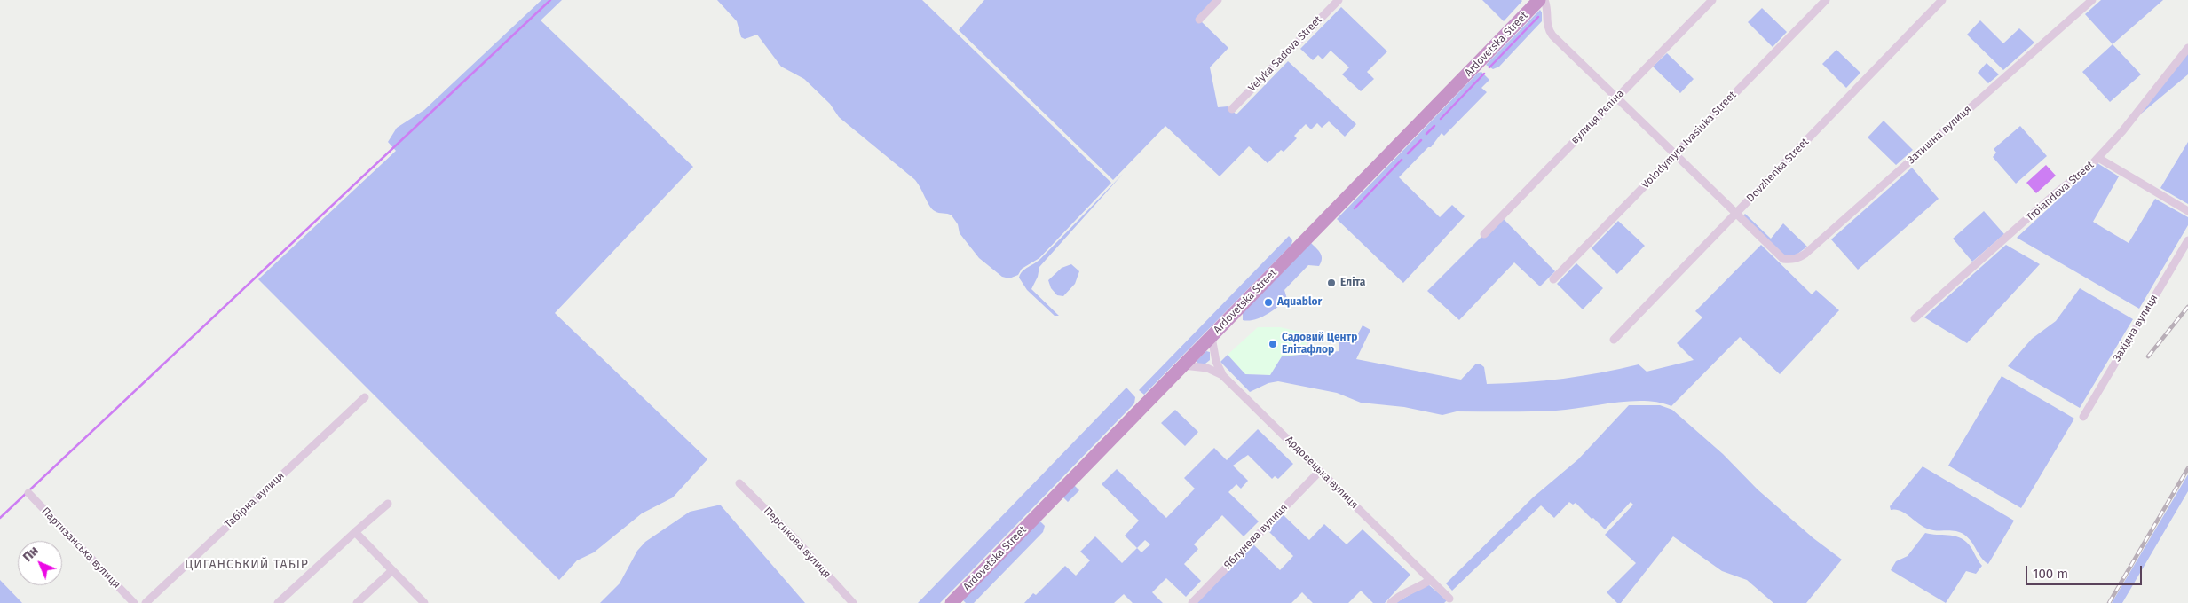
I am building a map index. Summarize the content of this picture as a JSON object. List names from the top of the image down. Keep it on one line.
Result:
{"streets":{"highway":["Ardovetska Street"],"street":["Velyka Sadova Street","вулиця Рєпіна","Затишна вулиця","Volodymyra Ivasiuka Street","Dovzhenka Street","Troiandova Street","Західна вулиця","Ардовецька вулиця","Табірна вулиця","Яблунева вулиця","Персикова вулиця","Партизанська вулиця"]},"crossings":[["Ardovetska Street","Ардовецька вулиця"],["Затишна вулиця","Dovzhenka Street"],["Ардовецька вулиця","Яблунева вулиця"]],"districts":["ЦИГАНСЬКИЙ ТАБІР"],"places":["Еліта","Aquablor","Садовий Центр Елітафлор"],"scale_bar":"100 m","north":"top left"}
